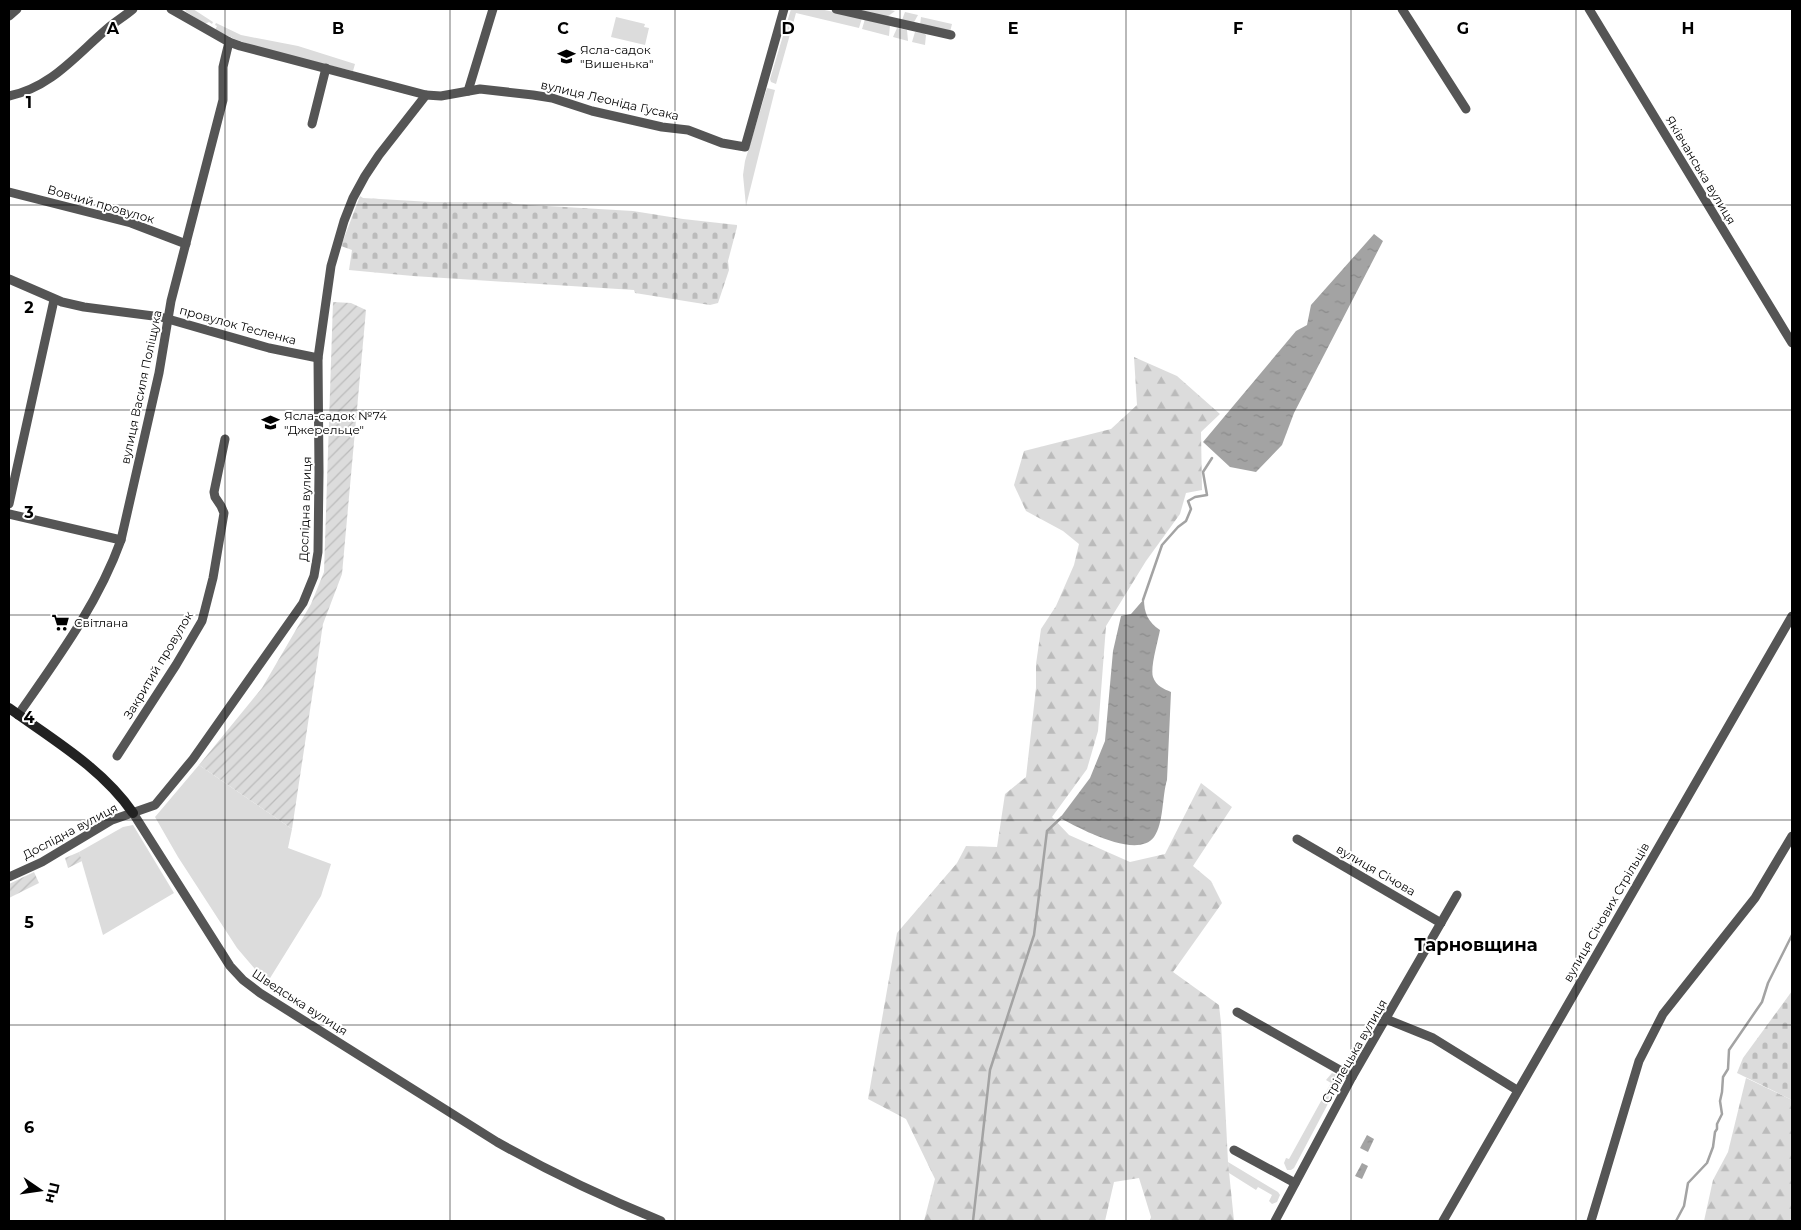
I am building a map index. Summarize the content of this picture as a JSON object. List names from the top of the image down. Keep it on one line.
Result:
{"streets":{"street":["вулиця Леоніда Гусака","Яківчанська вулиця","Вовчий провулок","провулок Тесленка","вулиця Василя Поліщука","Дослідна вулиця","Закритий провулок","вулиця Січова","вулиця Січових Стрільців","Шведська вулиця","Стрілецька вулиця"]},"crossings":[["Вовчий провулок","вулиця Василя Поліщука"],["провулок Тесленка","вулиця Василя Поліщука"],["провулок Тесленка","Дослідна вулиця"],["вулиця Василя Поліщука","Шведська вулиця"],["Дослідна вулиця","Шведська вулиця"],["вулиця Січова","Стрілецька вулиця"]],"districts":["Тарновщина"],"places":{"school or university":["Ясла-садок \"Вишенька\"","Ясла-садок №74 \"Джерельце\""],"supermarket":["Світлана"]},"north":"right","grid":{"columns":["A","B","C","D","E","F","G","H"],"rows":["1","2","3","4","5","6"]}}
